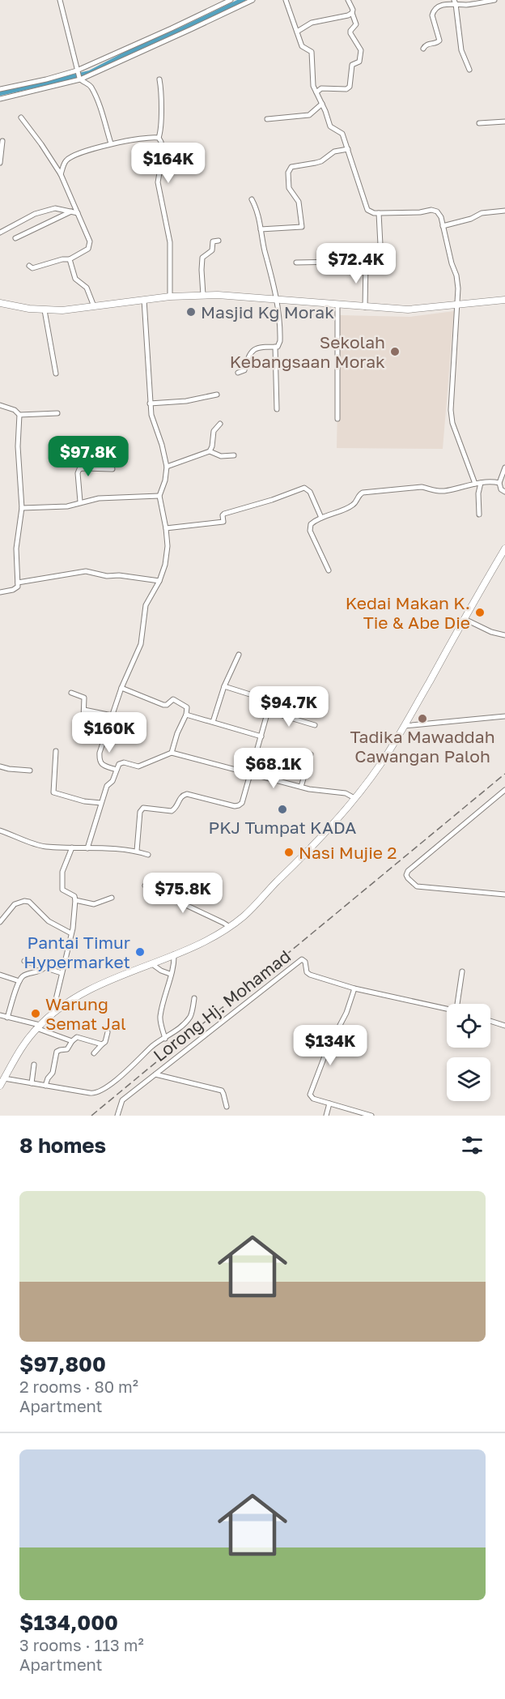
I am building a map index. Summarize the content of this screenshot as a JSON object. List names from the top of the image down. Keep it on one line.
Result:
{"streets":{"street":["Lorong Hj. Mohamad"]},"places":["Masjid Kg Morak","Sekolah Kebangsaan Morak","Kedai Makan K. Tie & Abe Die","Tadika Mawaddah Cawangan Paloh","PKJ Tumpat KADA","Nasi Mujie 2","Pantai Timur Hypermarket","Warung Semat Jal"],"page":{"price":["$164K","$72.4K","$97.8K","$94.7K","$160K","$68.1K","$75.8K","$134K"],"heading":"8 homes","list":[{"name":"$97,800","note":"2 rooms · 80 m² · Apartment"},{"name":"$134,000","note":"3 rooms · 113 m² · Apartment"}]}}
